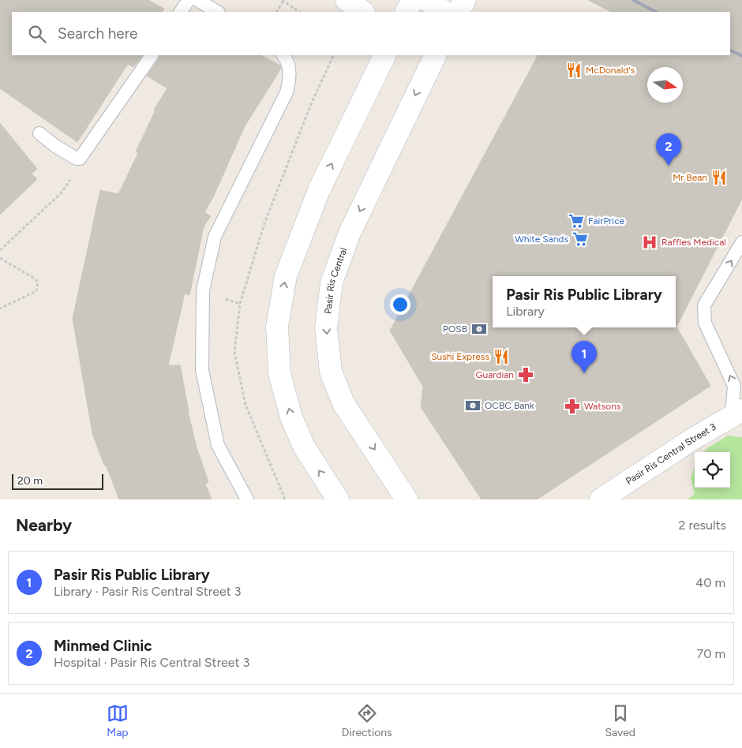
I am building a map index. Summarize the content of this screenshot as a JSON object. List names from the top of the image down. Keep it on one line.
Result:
{"streets":{"street":["Pasir Ris Central","Pasir Ris Central Street 3"]},"places":{"restaurant":["McDonald's","Mr Bean","Sushi Express"],"supermarket":["FairPrice","White Sands"],"hospital":["Raffles Medical"],"bank":["POSB","OCBC Bank"],"pharmacy":["Guardian","Watsons"]},"scale_bar":"20 m","north":"right","page":{"search":"Search here","pins":["2","1"],"popup":["Pasir Ris Public Library","Library"],"scale":"20 m","heading":["Nearby","2 results"],"list":[{"mark":"1","name":"Pasir Ris Public Library","note":"Library · Pasir Ris Central Street 3","value":"40 m"},{"mark":"2","name":"Minmed Clinic","note":"Hospital · Pasir Ris Central Street 3","value":"70 m"}],"nav":["Map","Directions","Saved"]}}
